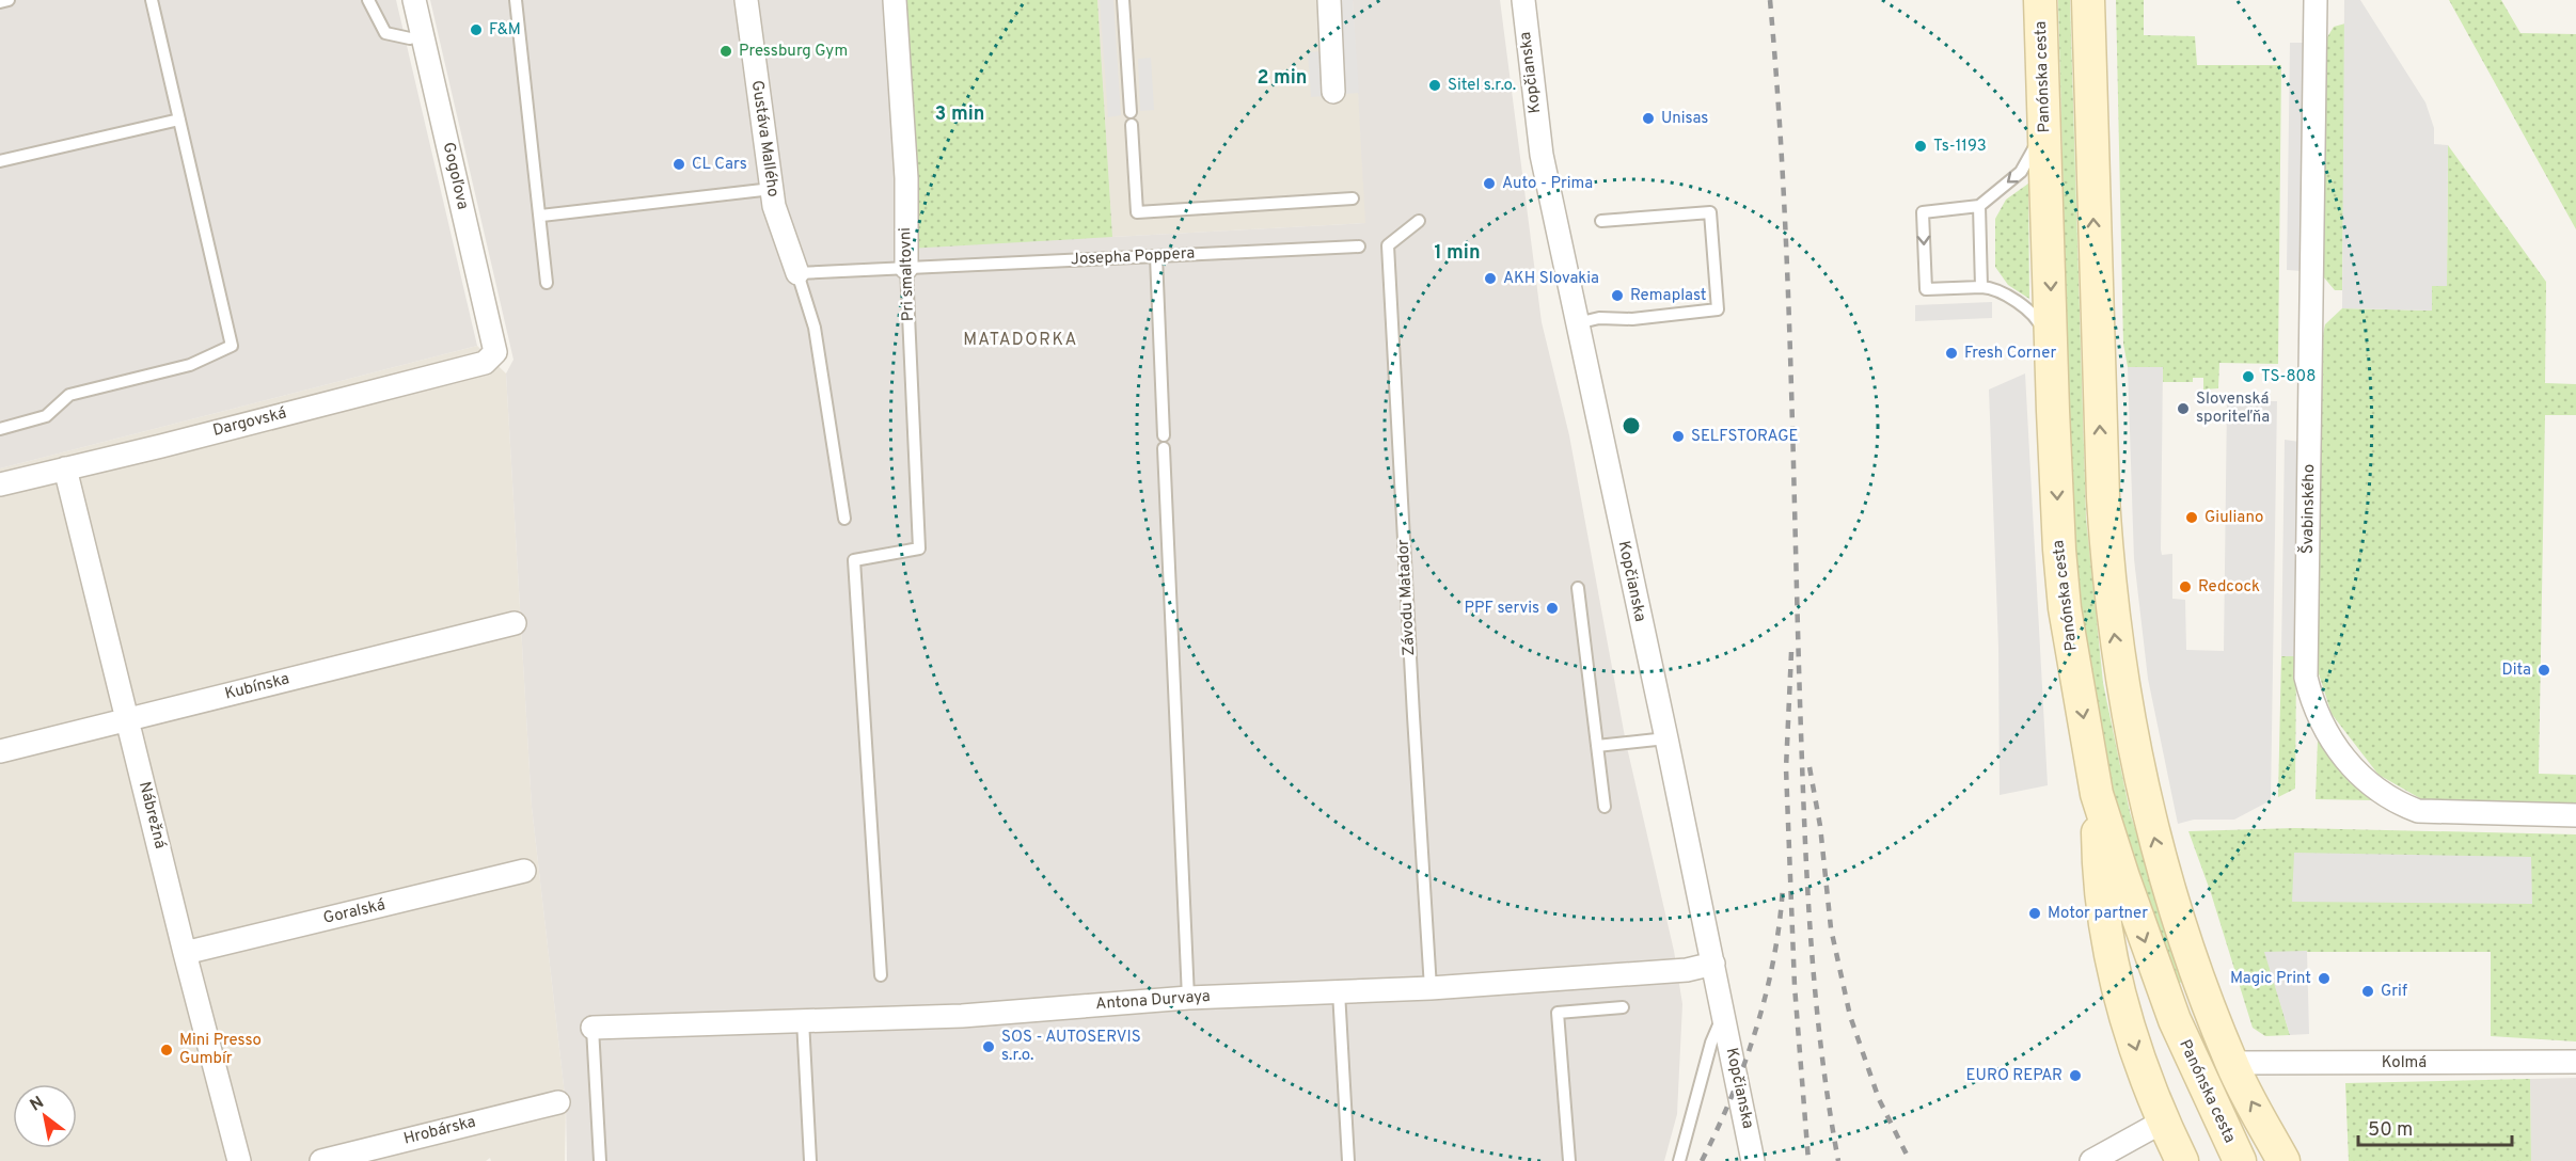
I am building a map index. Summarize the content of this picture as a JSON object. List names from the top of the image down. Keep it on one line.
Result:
{"streets":{"main road":["Panónska cesta"],"street":["Kopčianska","Gustáva Mallého","Gogoľova","Pri smaltovni","Dargovská","Švabinského","Kubínska","Nábrežná","Goralská","Antona Durvaya","Kolmá","Hrobárska"],"lane":["Josepha Poppera","Závodu Matador"]},"crossings":[["Kopčianska","Antona Durvaya"],["Gustáva Mallého","Josepha Poppera"],["Gogoľova","Dargovská"],["Josepha Poppera","Pri smaltovni"],["Dargovská","Nábrežná"],["Závodu Matador","Antona Durvaya"],["Kubínska","Nábrežná"],["Nábrežná","Goralská"]],"districts":["MATADORKA"],"places":["F&M","Pressburg Gym","Sitel s.r.o.","Unisas","Ts-1193","CL Cars","Auto - Prima","AKH Slovakia","Remaplast","Fresh Corner","TS-808","Slovenská sporiteľňa","SELFSTORAGE","Giuliano","Redcock","PPF servis","Dita","Motor partner","Magic Print","Grif","SOS - AUTOSERVIS s.r.o.","Mini Presso Gumbír","EURO REPAR"],"scale_bar":"50 m","north":"top left","rings":["2 min","3 min","1 min"]}
